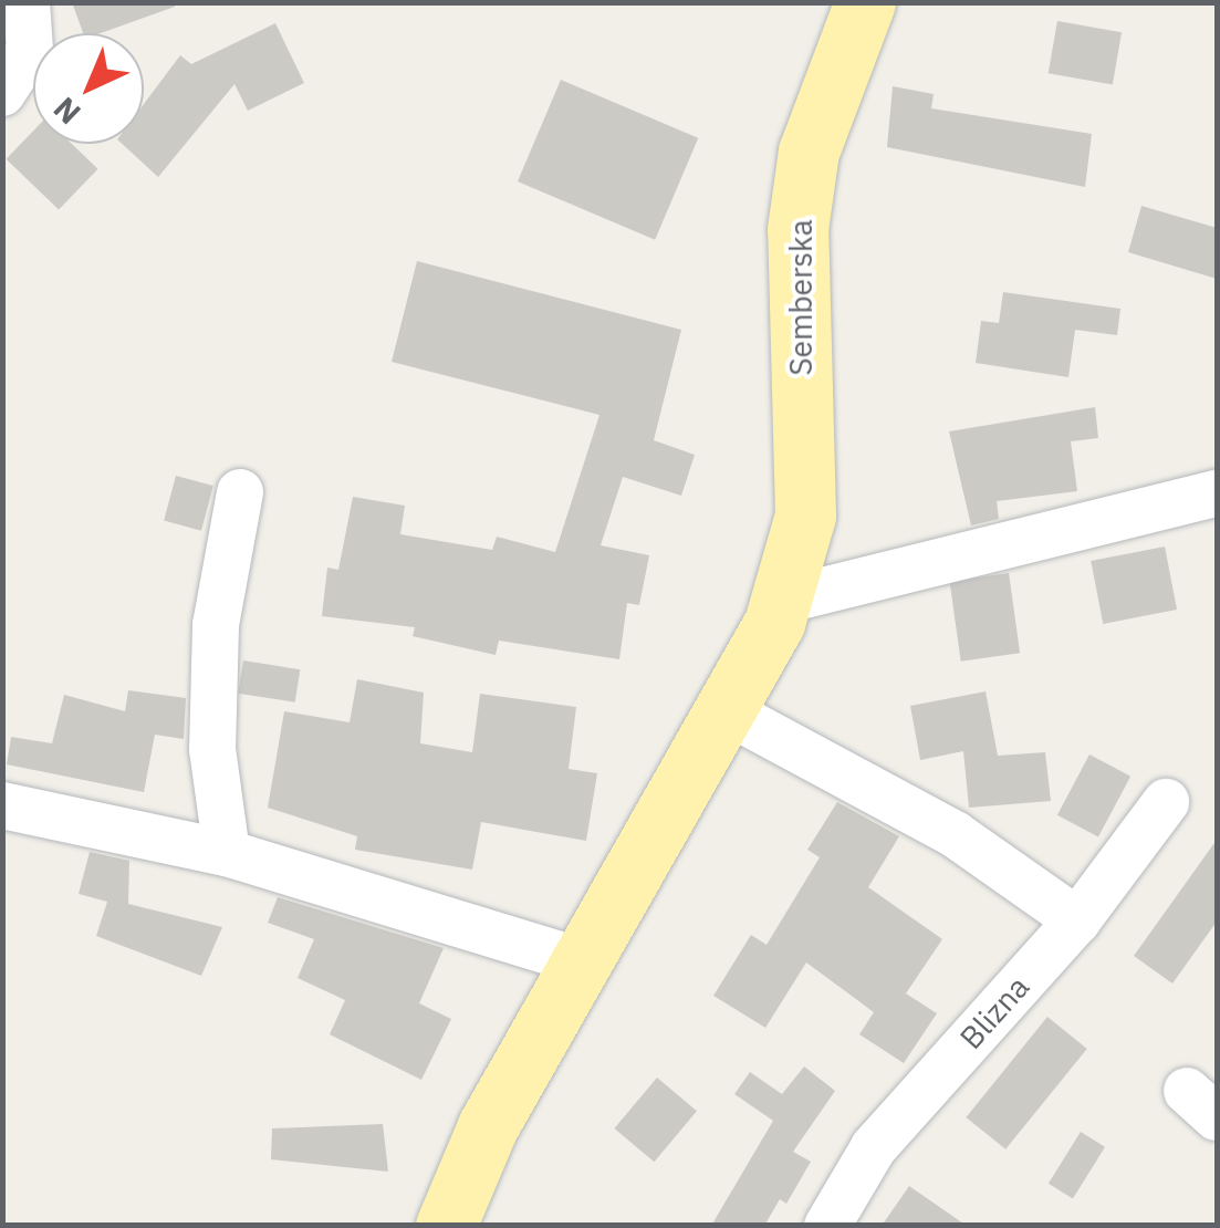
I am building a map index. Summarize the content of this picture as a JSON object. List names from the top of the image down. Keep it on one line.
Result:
{"streets":{"main road":["Semberska"],"street":["Blizna"]},"north":"bottom left"}
